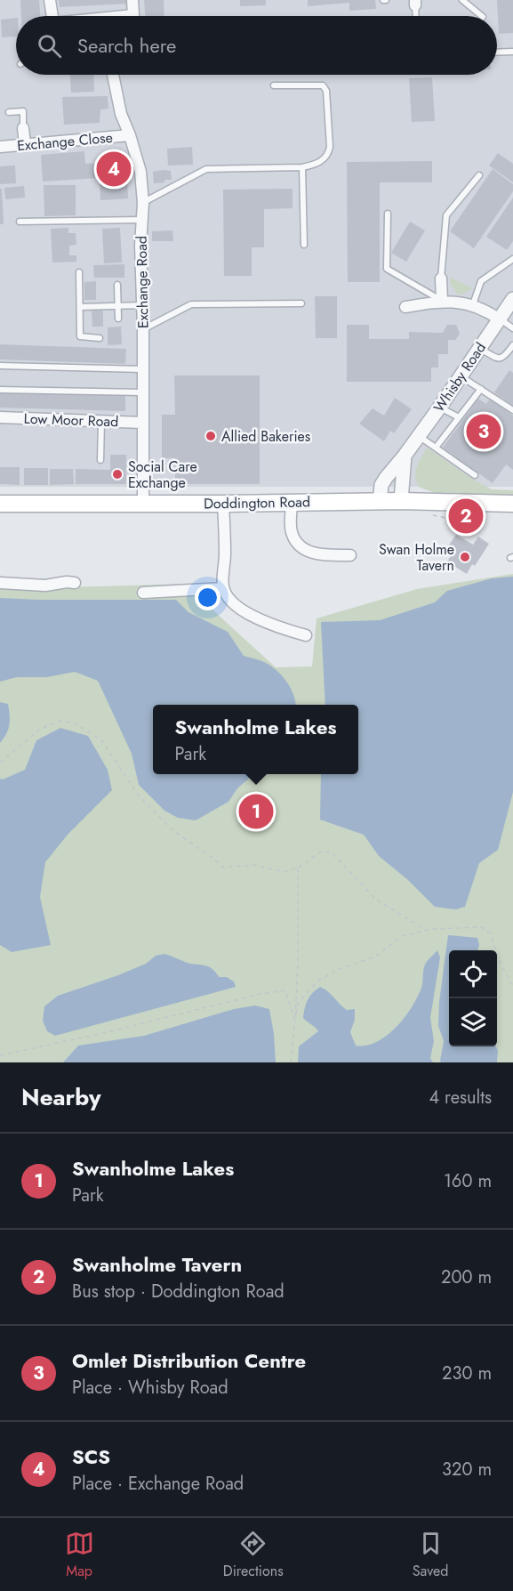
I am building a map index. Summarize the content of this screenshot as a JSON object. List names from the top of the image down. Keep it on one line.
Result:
{"streets":{"main road":["Doddington Road"],"street":["Exchange Close","Exchange Road","Whisby Road","Low Moor Road"]},"crossings":[["Exchange Close","Exchange Road"],["Exchange Road","Low Moor Road"],["Exchange Road","Doddington Road"],["Whisby Road","Doddington Road"]],"places":["Allied Bakeries","Social Care Exchange","Swan Holme Tavern"],"page":{"search":"Search here","pins":["4","3","2","1"],"popup":["Swanholme Lakes","Park"],"heading":["Nearby","4 results"],"list":[{"mark":"1","name":"Swanholme Lakes","note":"Park","value":"160 m"},{"mark":"2","name":"Swanholme Tavern","note":"Bus stop · Doddington Road","value":"200 m"},{"mark":"3","name":"Omlet Distribution Centre","note":"Place · Whisby Road","value":"230 m"},{"mark":"4","name":"SCS","note":"Place · Exchange Road","value":"320 m"}],"nav":["Map","Directions","Saved"]}}
